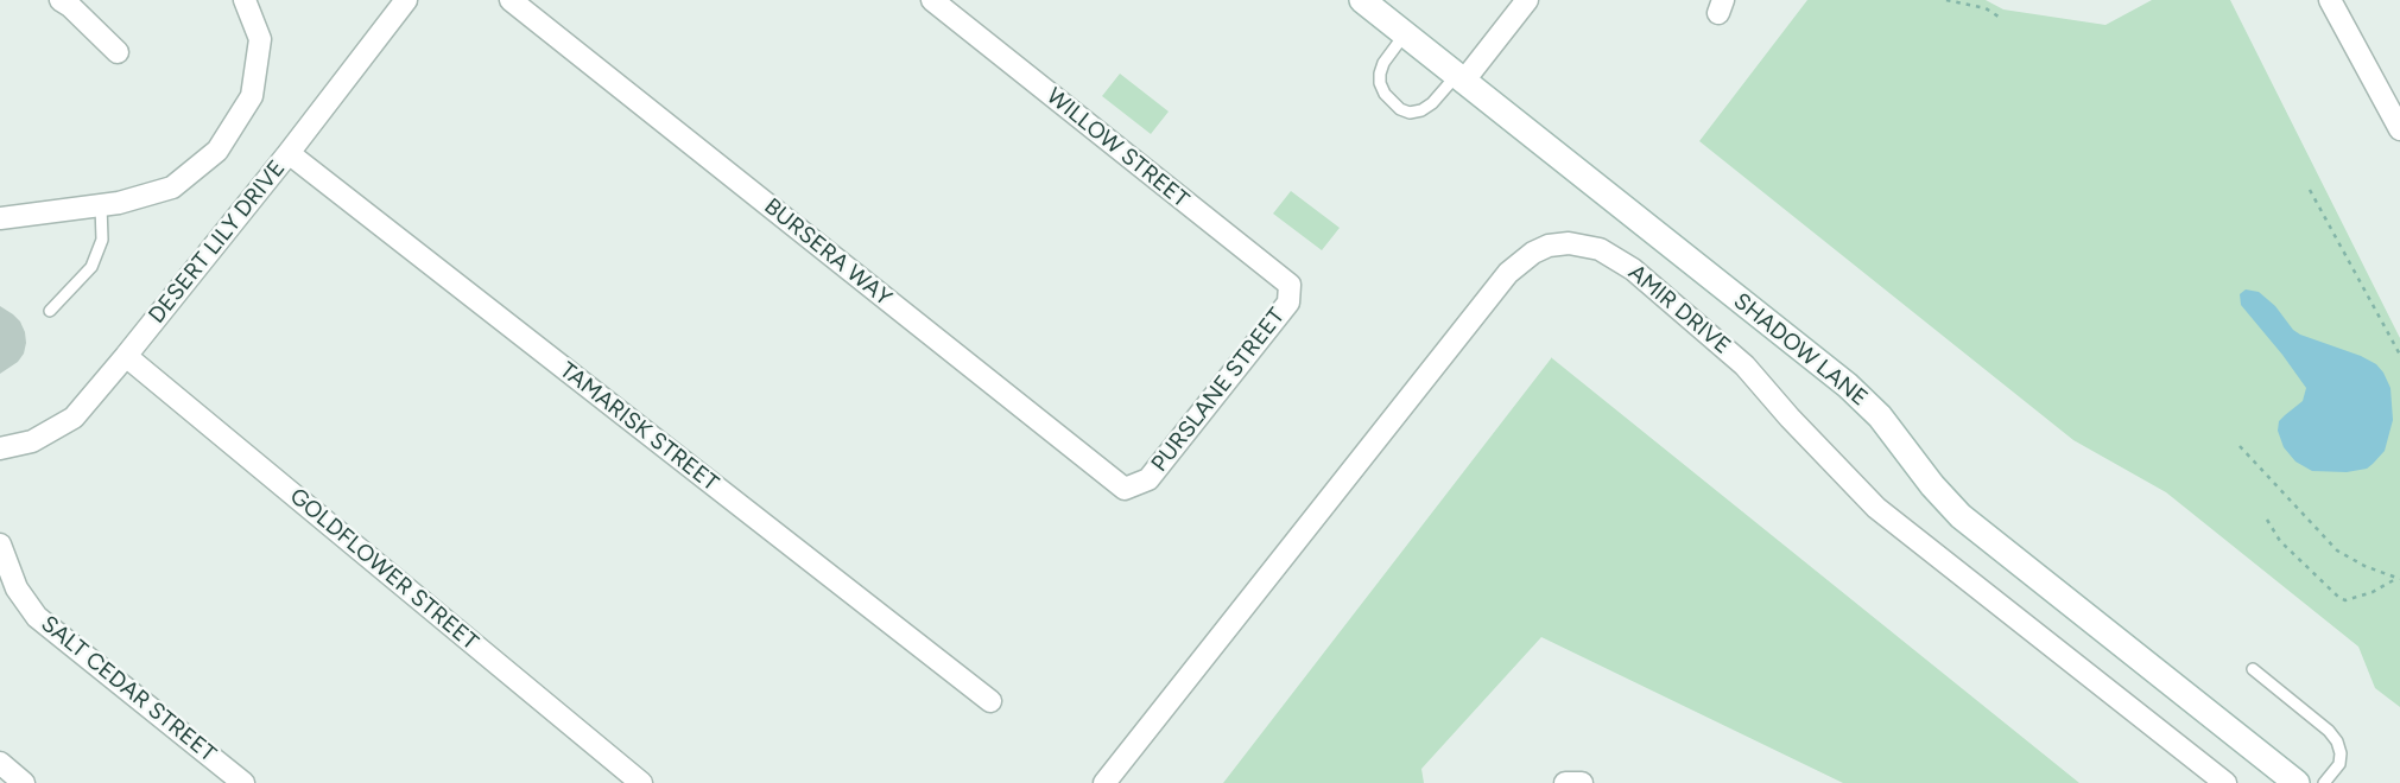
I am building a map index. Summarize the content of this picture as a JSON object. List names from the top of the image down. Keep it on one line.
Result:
{"streets":{"street":["WILLOW STREET","DESERT LILY DRIVE","BURSERA WAY","AMIR DRIVE","SHADOW LANE","PURSLANE STREET","TAMARISK STREET","GOLDFLOWER STREET","SALT CEDAR STREET"]},"crossings":[["WILLOW STREET","PURSLANE STREET"],["DESERT LILY DRIVE","TAMARISK STREET"],["DESERT LILY DRIVE","GOLDFLOWER STREET"],["BURSERA WAY","PURSLANE STREET"]]}
